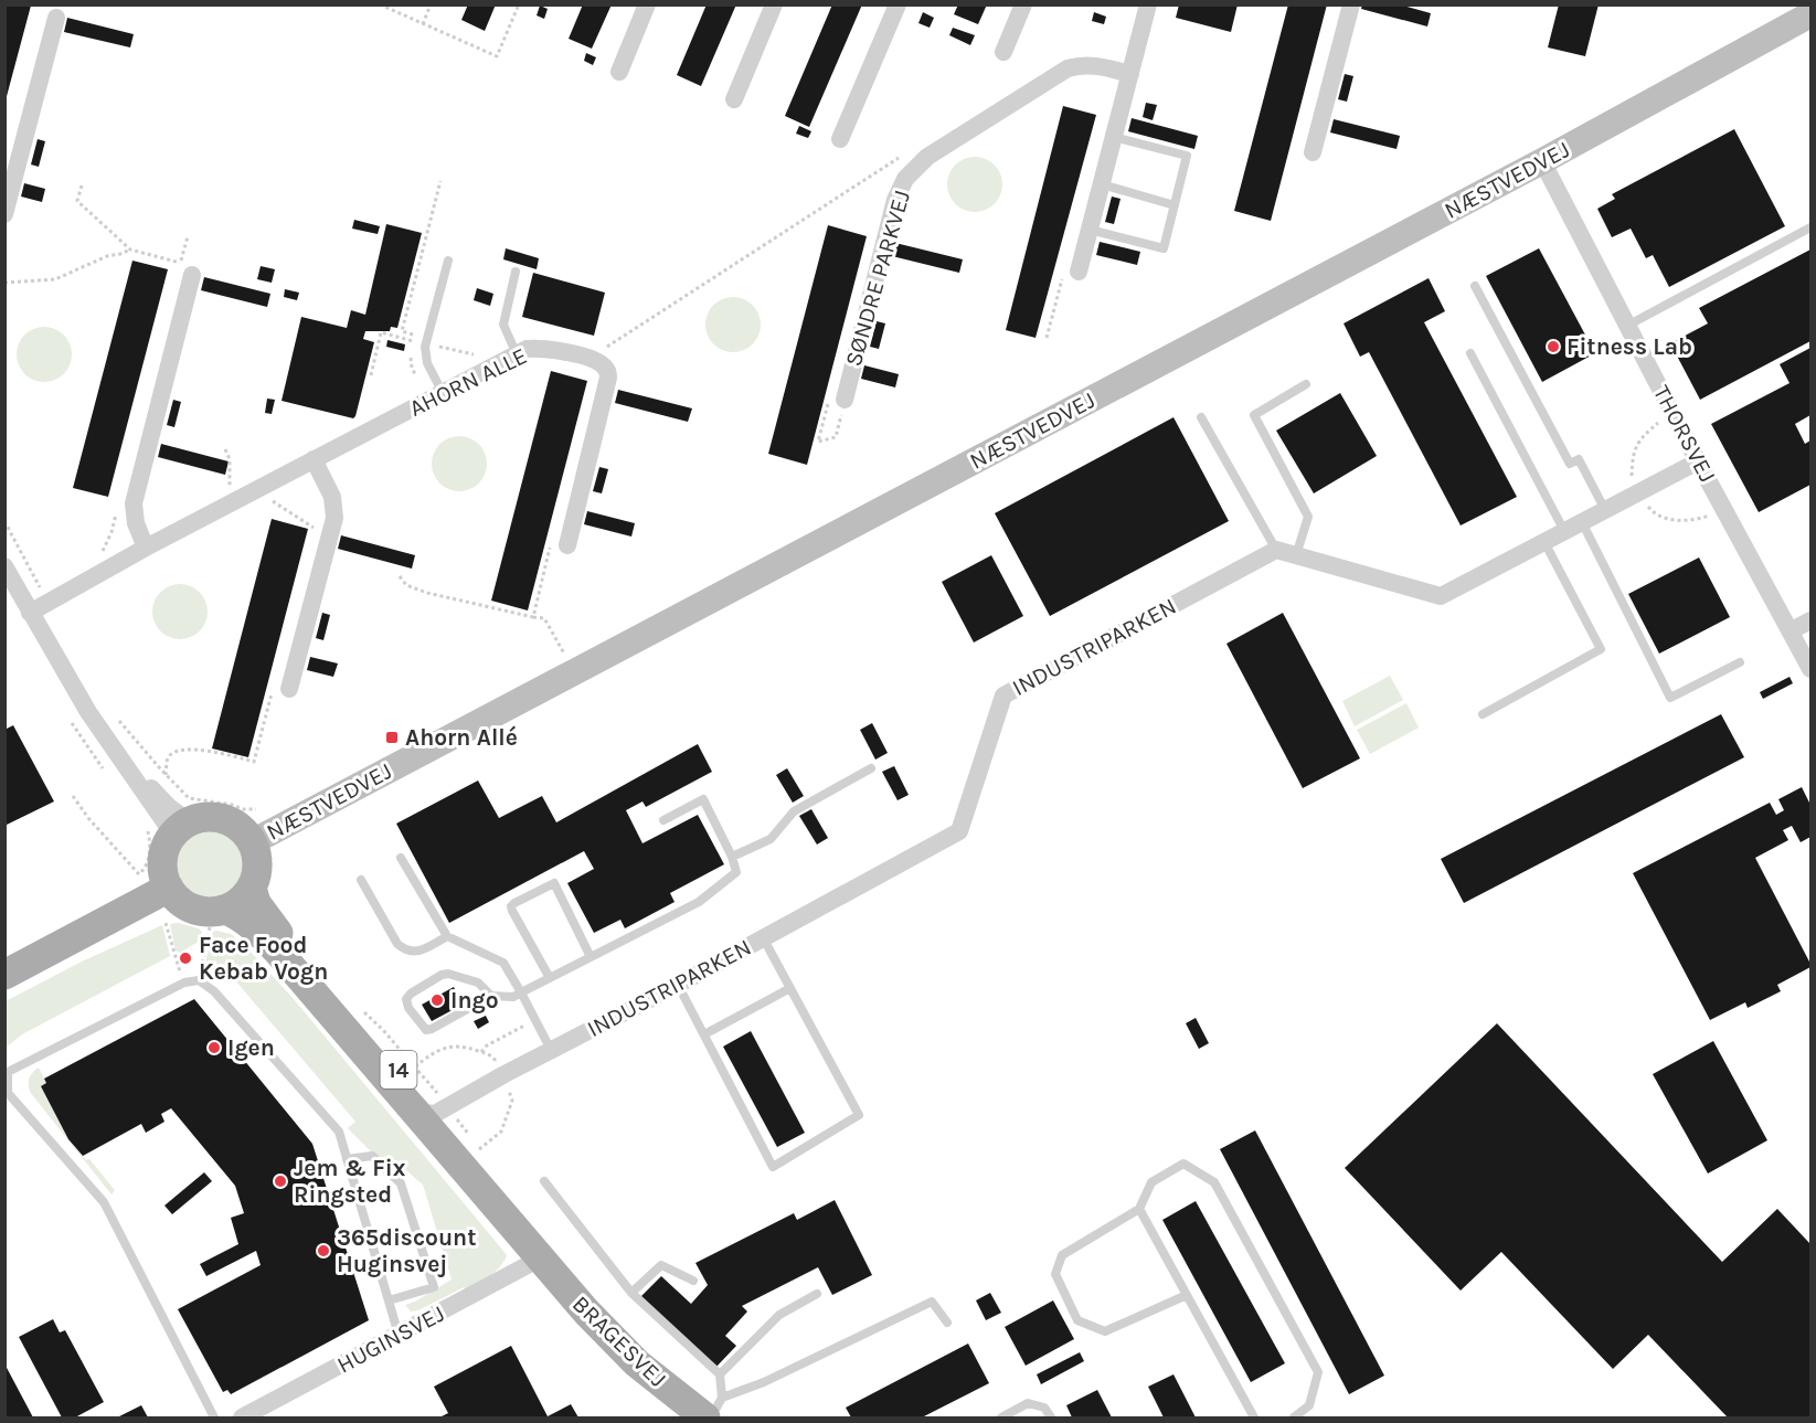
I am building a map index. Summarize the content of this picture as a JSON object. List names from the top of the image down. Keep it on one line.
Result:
{"streets":{"main road":["NÆSTVEDVEJ","14","BRAGESVEJ"],"street":["SØNDRE PARKVEJ","AHORN ALLE","THORSVEJ","INDUSTRIPARKEN","HUGINSVEJ"]},"crossings":[["NÆSTVEDVEJ","THORSVEJ"],["NÆSTVEDVEJ","BRAGESVEJ"],["INDUSTRIPARKEN","BRAGESVEJ"],["HUGINSVEJ","BRAGESVEJ"]],"places":{"other":["Fitness Lab","Face Food Kebab Vogn","Ingo","Igen","Jem & Fix Ringsted","365discount Huginsvej"],"transit":["Ahorn Allé"]}}
